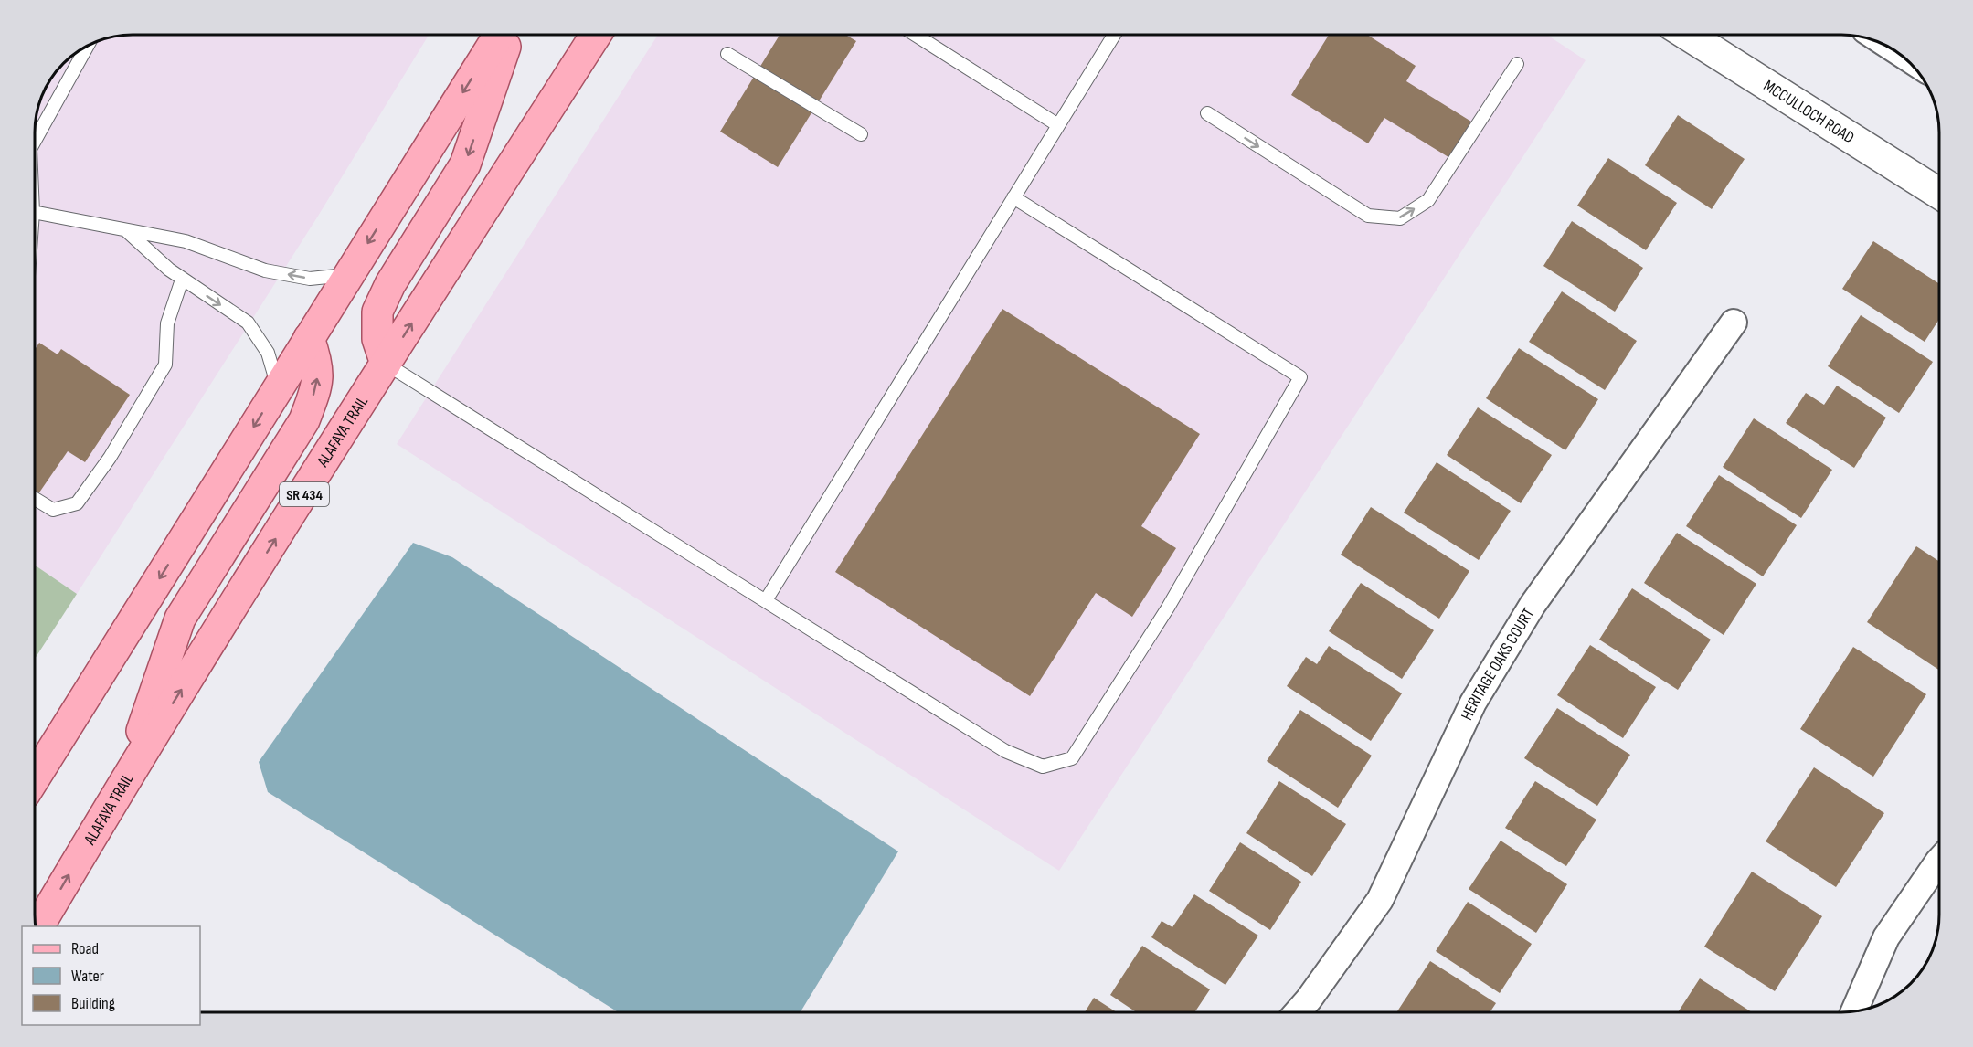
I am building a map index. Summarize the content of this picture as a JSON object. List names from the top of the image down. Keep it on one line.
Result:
{"streets":{"main road":["ALAFAYA TRAIL","SR 434"],"street":["MCCULLOCH ROAD","HERITAGE OAKS COURT"]},"legend":["Road","Water","Building"]}
